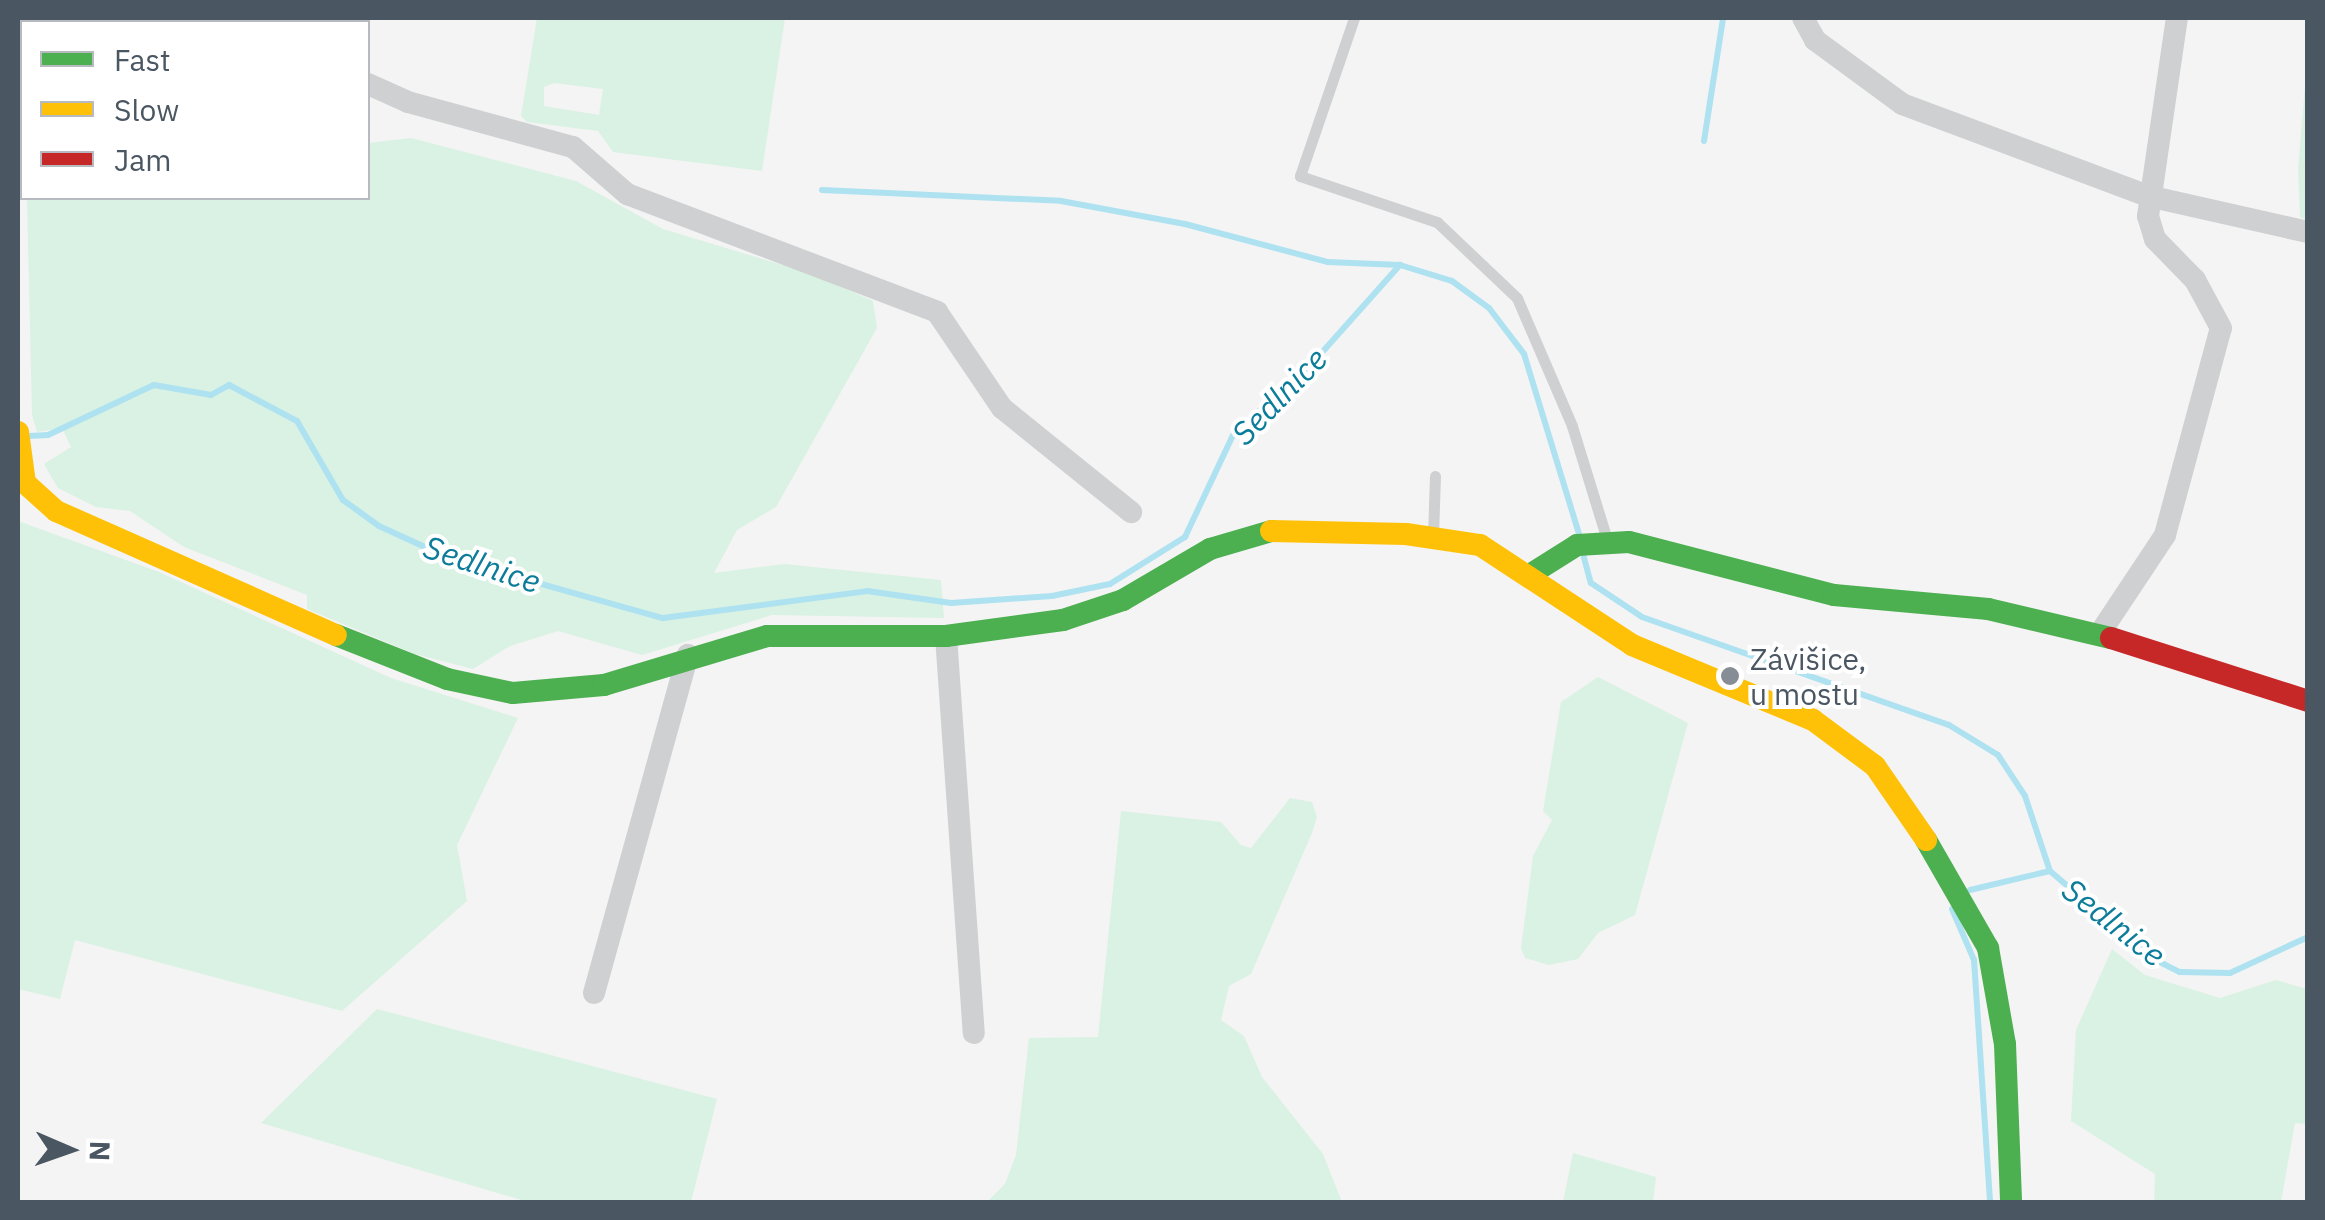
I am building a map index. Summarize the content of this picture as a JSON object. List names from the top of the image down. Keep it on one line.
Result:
{"water":["Sedlnice"],"places":["Závišice, u mostu"],"legend":["Fast","Slow","Jam"],"north":"right"}
